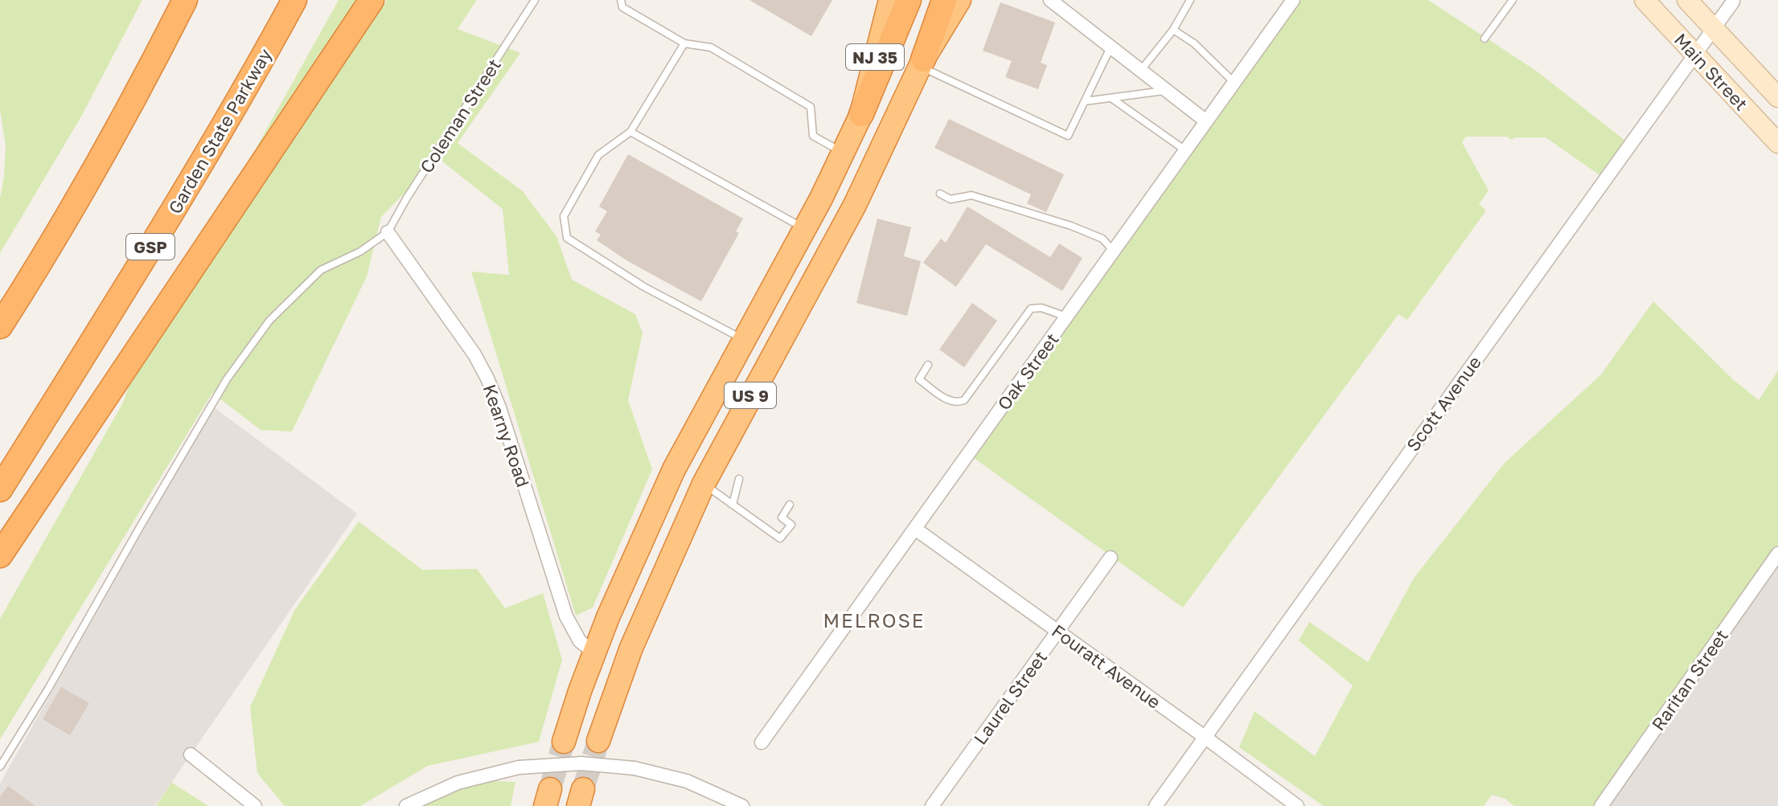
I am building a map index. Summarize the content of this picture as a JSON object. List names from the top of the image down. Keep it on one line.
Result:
{"streets":{"highway":["NJ 35","Garden State Parkway","GSP","US 9"],"main road":["Main Street"],"street":["Oak Street","Scott Avenue","Kearny Road","Fouratt Avenue","Raritan Street","Laurel Street"],"lane":["Coleman Street"]},"crossings":[["NJ 35","US 9"],["Main Street","Scott Avenue"],["Coleman Street","Kearny Road"],["Oak Street","Fouratt Avenue"],["US 9","Kearny Road"],["Scott Avenue","Fouratt Avenue"],["Fouratt Avenue","Laurel Street"]],"districts":["MELROSE"]}
